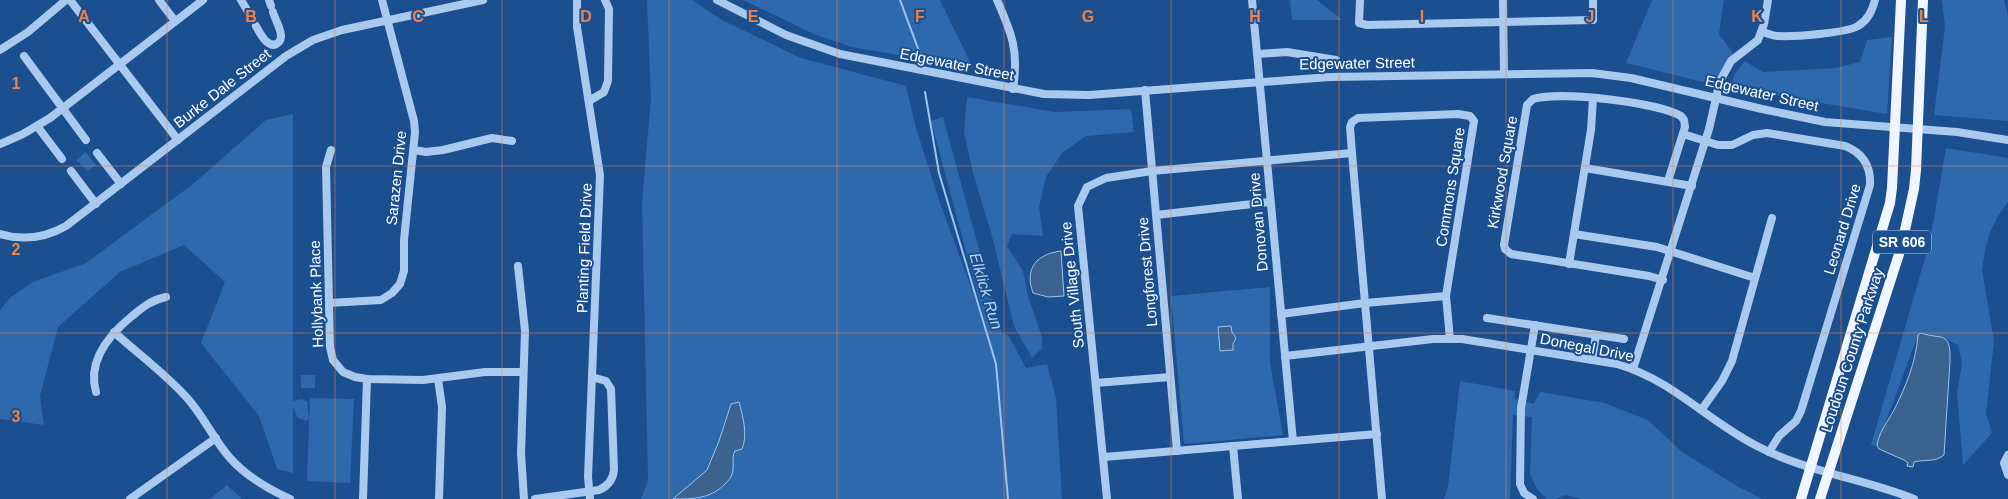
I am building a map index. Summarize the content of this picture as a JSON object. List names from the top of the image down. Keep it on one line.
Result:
{"streets":{"main road":["SR 606","Loudoun County Parkway"],"street":["Edgewater Street","Burke Dale Street","Kirkwood Square","Sarazen Drive","Commons Square","Donovan Drive","Leonard Drive","Planting Field Drive","Longforest Drive","South Village Drive","Hollybank Place","Donegal Drive"]},"crossings":[["Edgewater Street","Donovan Drive"],["Edgewater Street","Longforest Drive"],["Edgewater Street","Loudoun County Parkway"],["Burke Dale Street","Sarazen Drive"],["Kirkwood Square","Leonard Drive"],["Sarazen Drive","Hollybank Place"],["Commons Square","South Village Drive"],["Commons Square","Donegal Drive"],["Donovan Drive","South Village Drive"],["Donovan Drive","Donegal Drive"],["Leonard Drive","Donegal Drive"],["Longforest Drive","South Village Drive"],["Donegal Drive","Loudoun County Parkway"]],"water":["Elklick Run"],"grid":{"columns":["A","B","C","D","E","F","G","H","I","J","K","L"],"rows":["1","2","3"]}}
